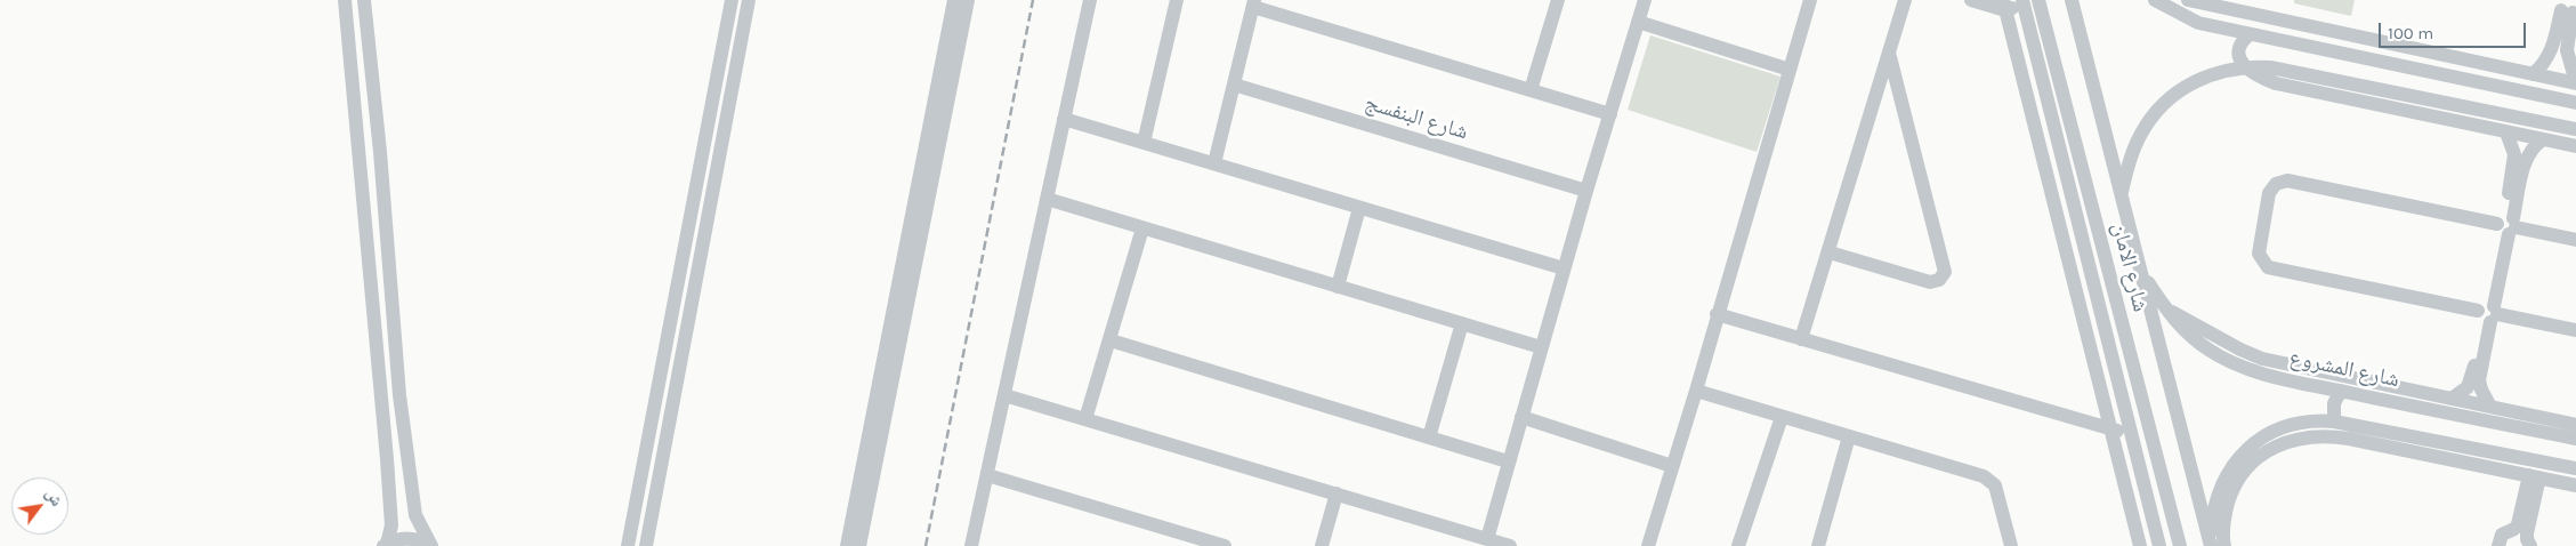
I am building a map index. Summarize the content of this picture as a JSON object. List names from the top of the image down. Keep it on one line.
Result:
{"streets":{"street":["شارع البنفسج","شارع الامان","شارع المشروع"]},"crossings":[["شارع الامان","شارع المشروع"]],"scale_bar":"100 m","north":"top right"}
